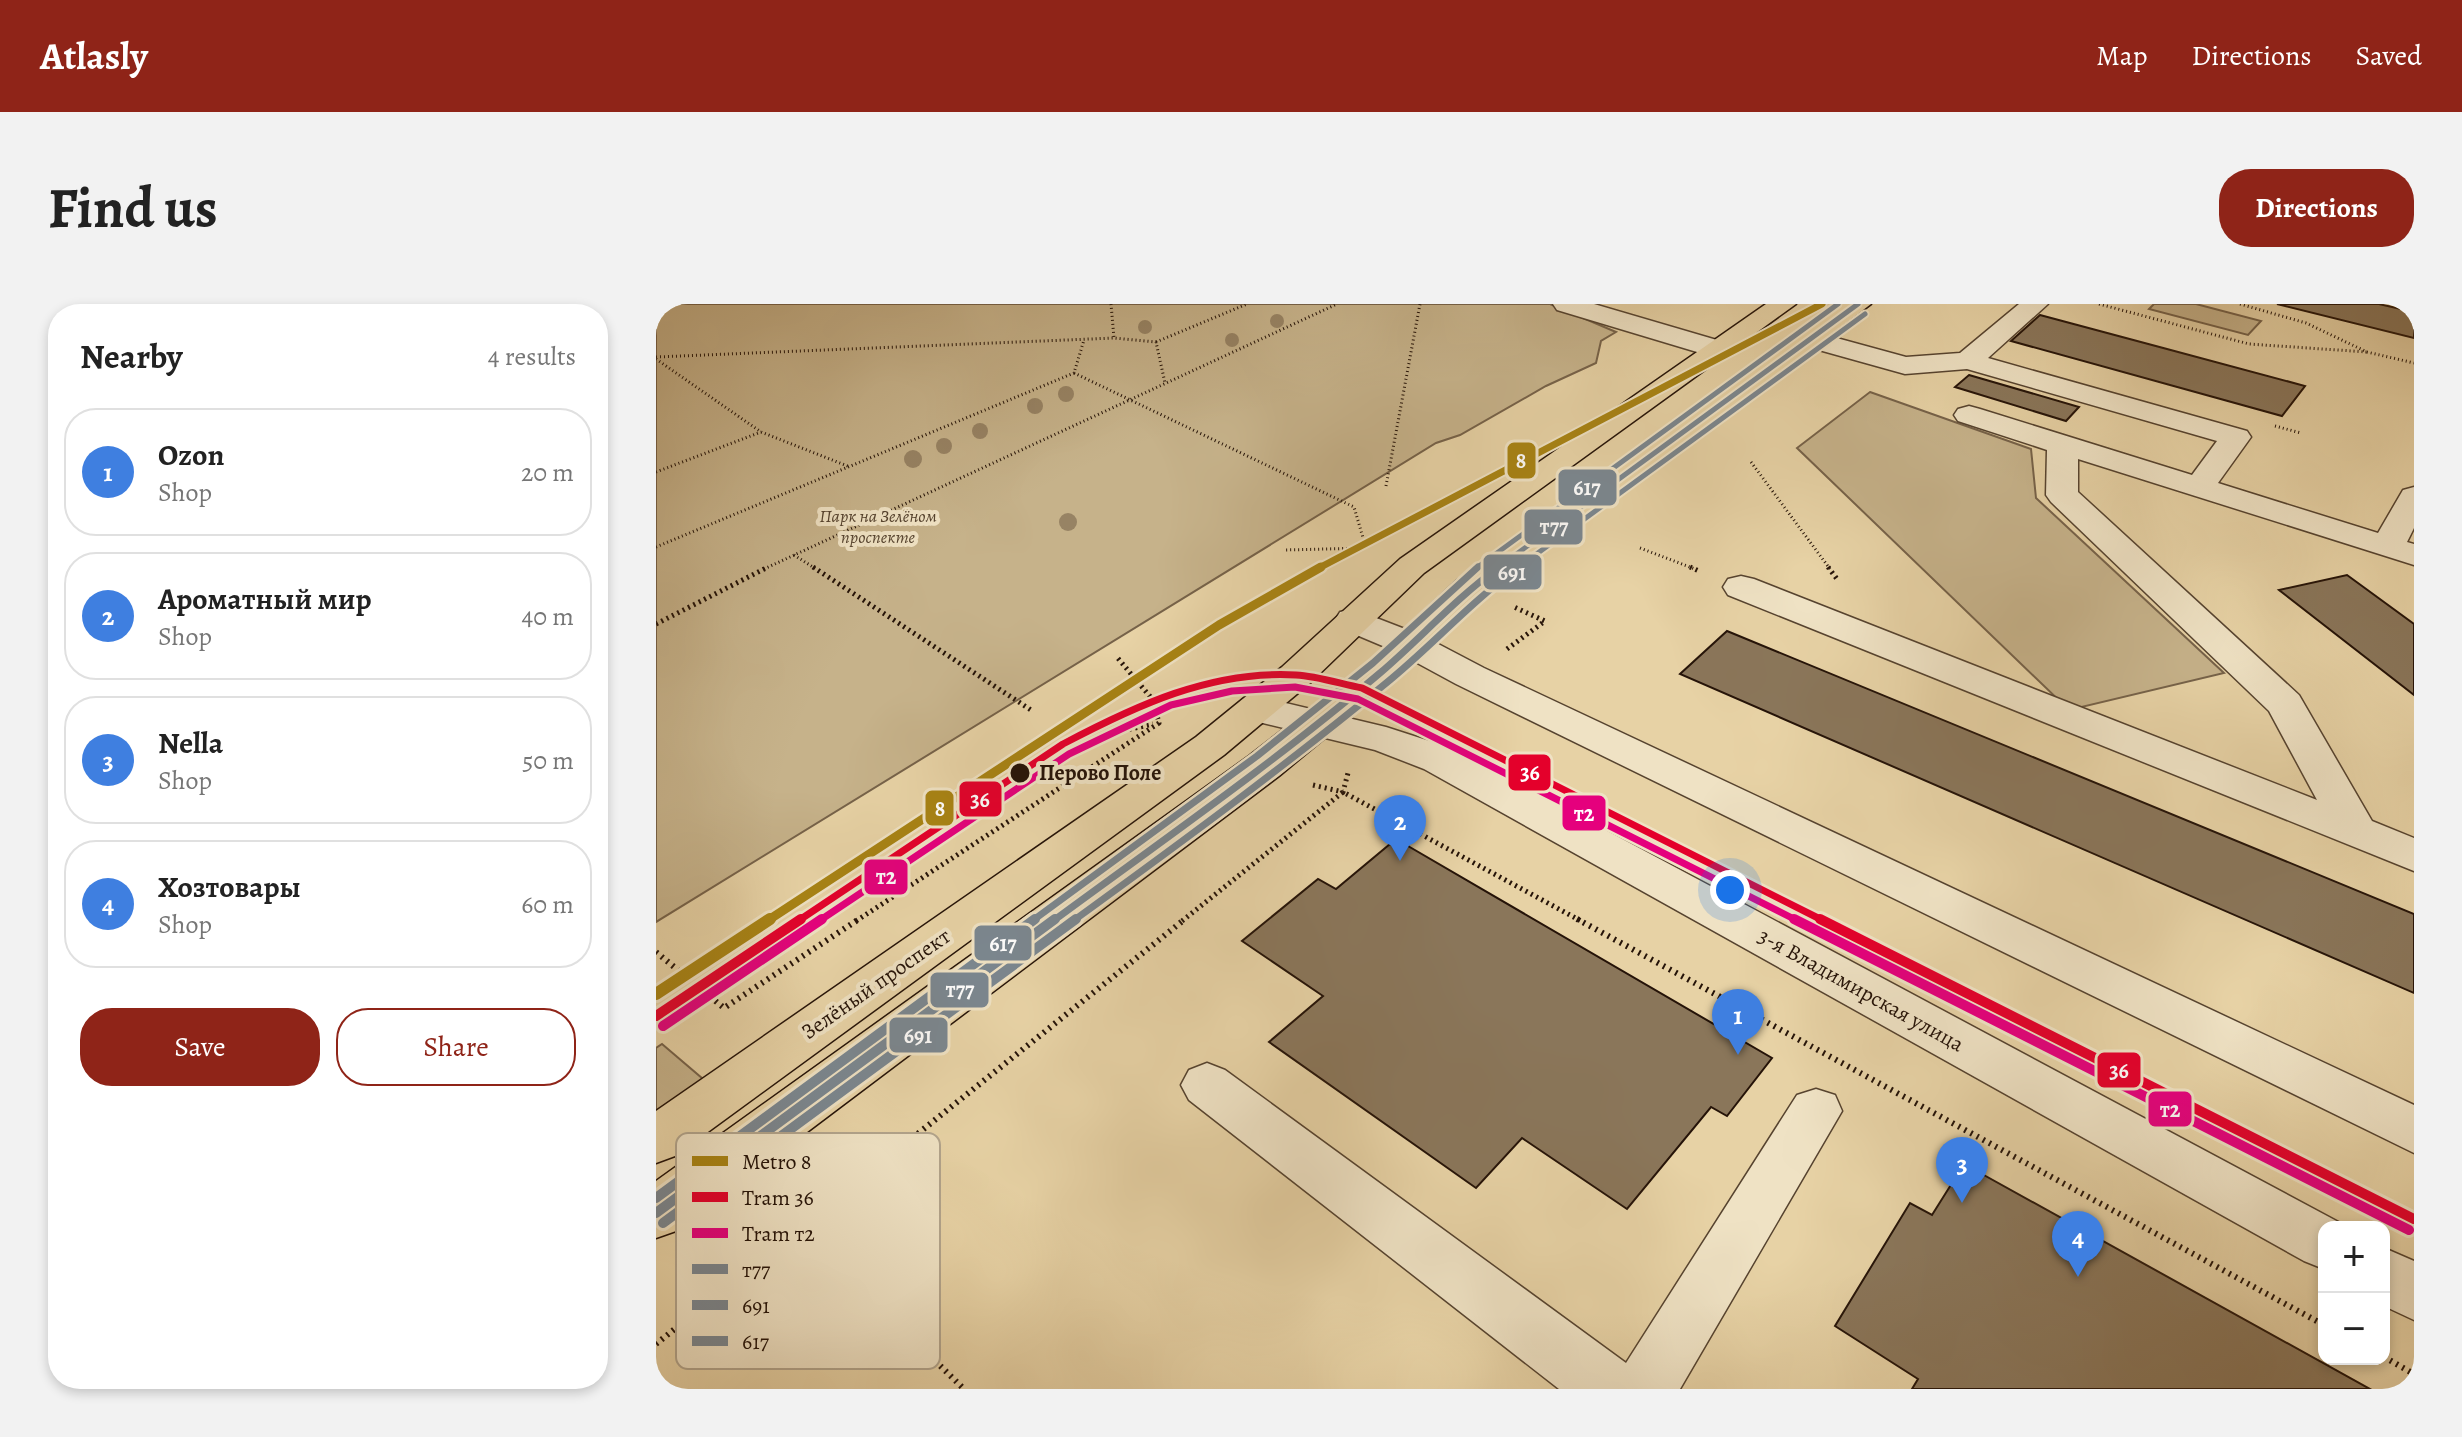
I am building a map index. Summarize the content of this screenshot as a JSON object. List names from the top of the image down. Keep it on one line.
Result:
{"streets":{"main road":["Зелёный проспект"],"street":["3-я Владимирская улица"]},"crossings":[["Зелёный проспект","3-я Владимирская улица"]],"parks":["Парк на Зелёном проспекте"],"places":["Перово Поле"],"lines":["metro line 8","transit line т77","transit line 617","transit line 691","tram line 36","tram line т2"],"legend":["Metro 8","Tram 36","Tram т2","т77","691","617"],"page":{"header":"Atlasly","nav":["Map","Directions","Saved"],"buttons":["Directions",["Save","Share"]],"title":"Find us","heading":["Nearby","4 results"],"list":[{"mark":"1","name":"Ozon","note":"Shop","value":"20 m"},{"mark":"2","name":"Ароматный мир","note":"Shop","value":"40 m"},{"mark":"3","name":"Nella","note":"Shop","value":"50 m"},{"mark":"4","name":"Хозтовары","note":"Shop","value":"60 m"}],"pins":["2","1","3","4"],"map_buttons":["+","−"]}}
